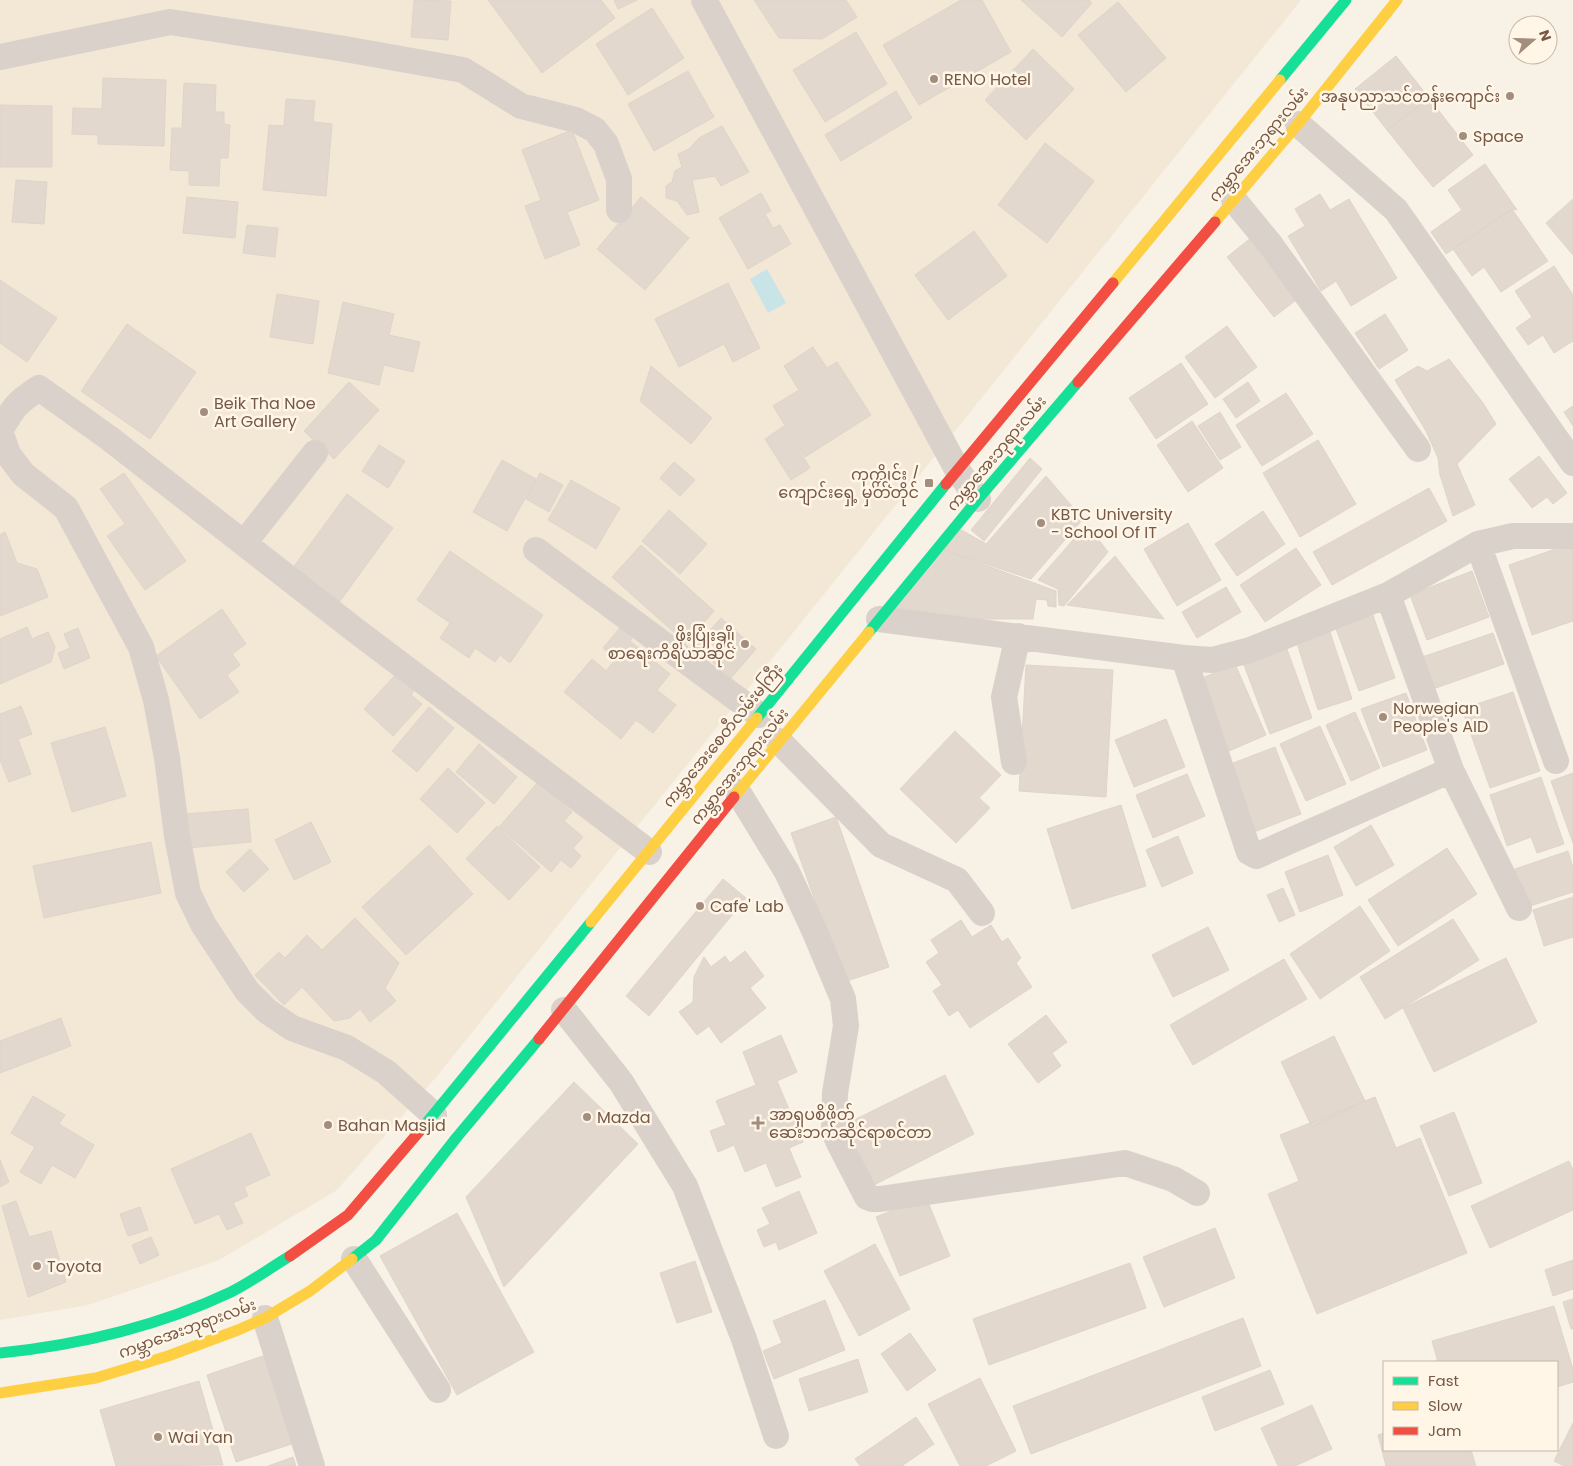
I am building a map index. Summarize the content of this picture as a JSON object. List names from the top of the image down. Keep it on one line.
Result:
{"streets":{"main road":["ကမ္ဘာအေးဘုရားလမ်း","ကမ္ဘာအေးစေတီလမ်းမကြီး"]},"crossings":[["ကမ္ဘာအေးဘုရားလမ်း","ကမ္ဘာအေးစေတီလမ်းမကြီး"]],"places":{"other":["RENO Hotel","အနုပညာသင်တန်းကျောင်း","Space","Beik Tha Noe Art Gallery","KBTC University - School Of IT","ဖိုးပြုံးချို စာရေးကိရိယာဆိုင်","Norwegian People's AID","Cafe' Lab","Mazda","Bahan Masjid","Toyota","Wai Yan"],"transit":["ကုက္ကိုင်း / ကျောင်းရှေ့ မှတ်တိုင်"],"health":["အာရှပစိဖိတ် ဆေးဘက်ဆိုင်ရာစင်တာ"]},"legend":["Fast","Slow","Jam"],"north":"right"}
